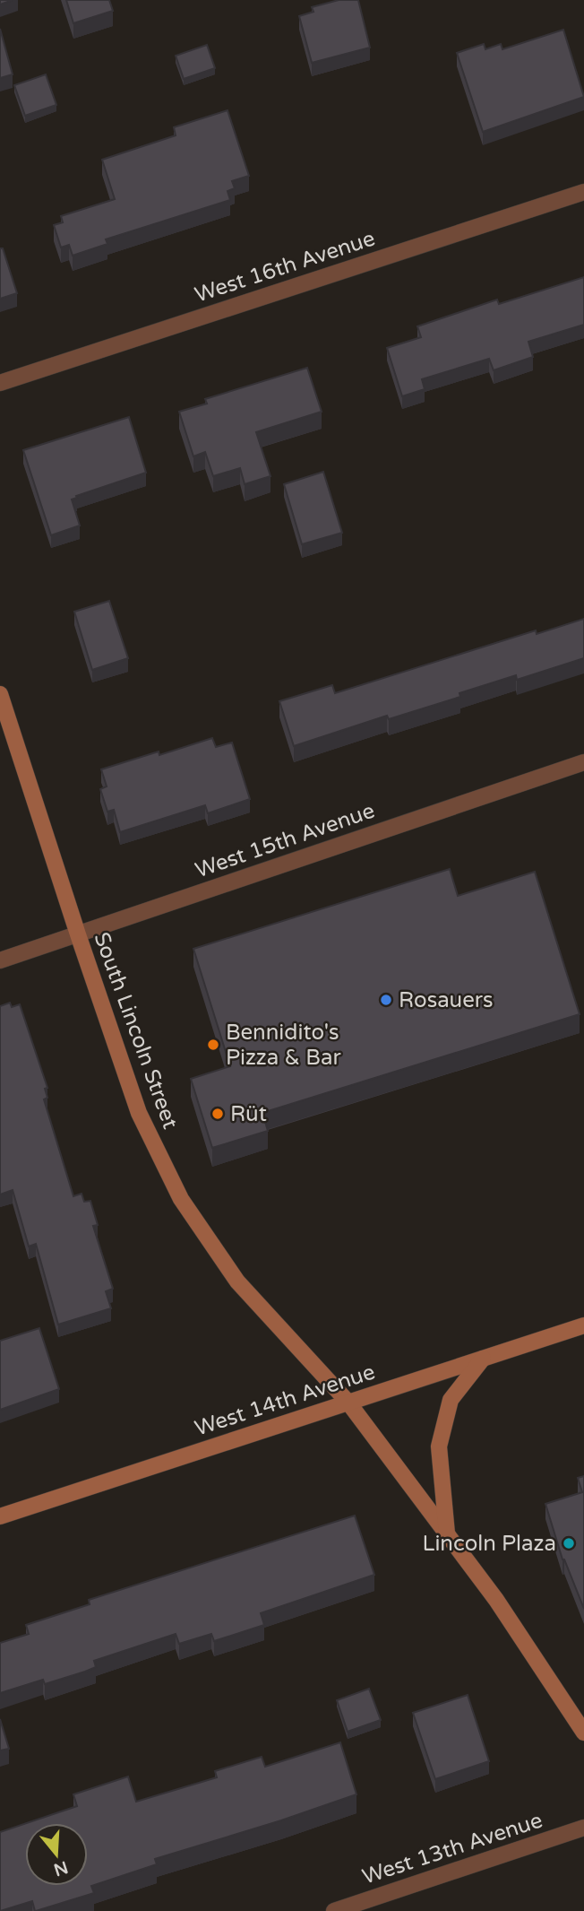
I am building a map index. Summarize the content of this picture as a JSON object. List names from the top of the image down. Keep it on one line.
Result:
{"streets":{"street":["West 16th Avenue","West 15th Avenue","South Lincoln Street","West 14th Avenue","West 13th Avenue"]},"crossings":[["West 15th Avenue","South Lincoln Street"],["South Lincoln Street","West 14th Avenue"]],"places":["Rosauers","Bennidito's Pizza & Bar","Rüt","Lincoln Plaza"],"north":"bottom"}
